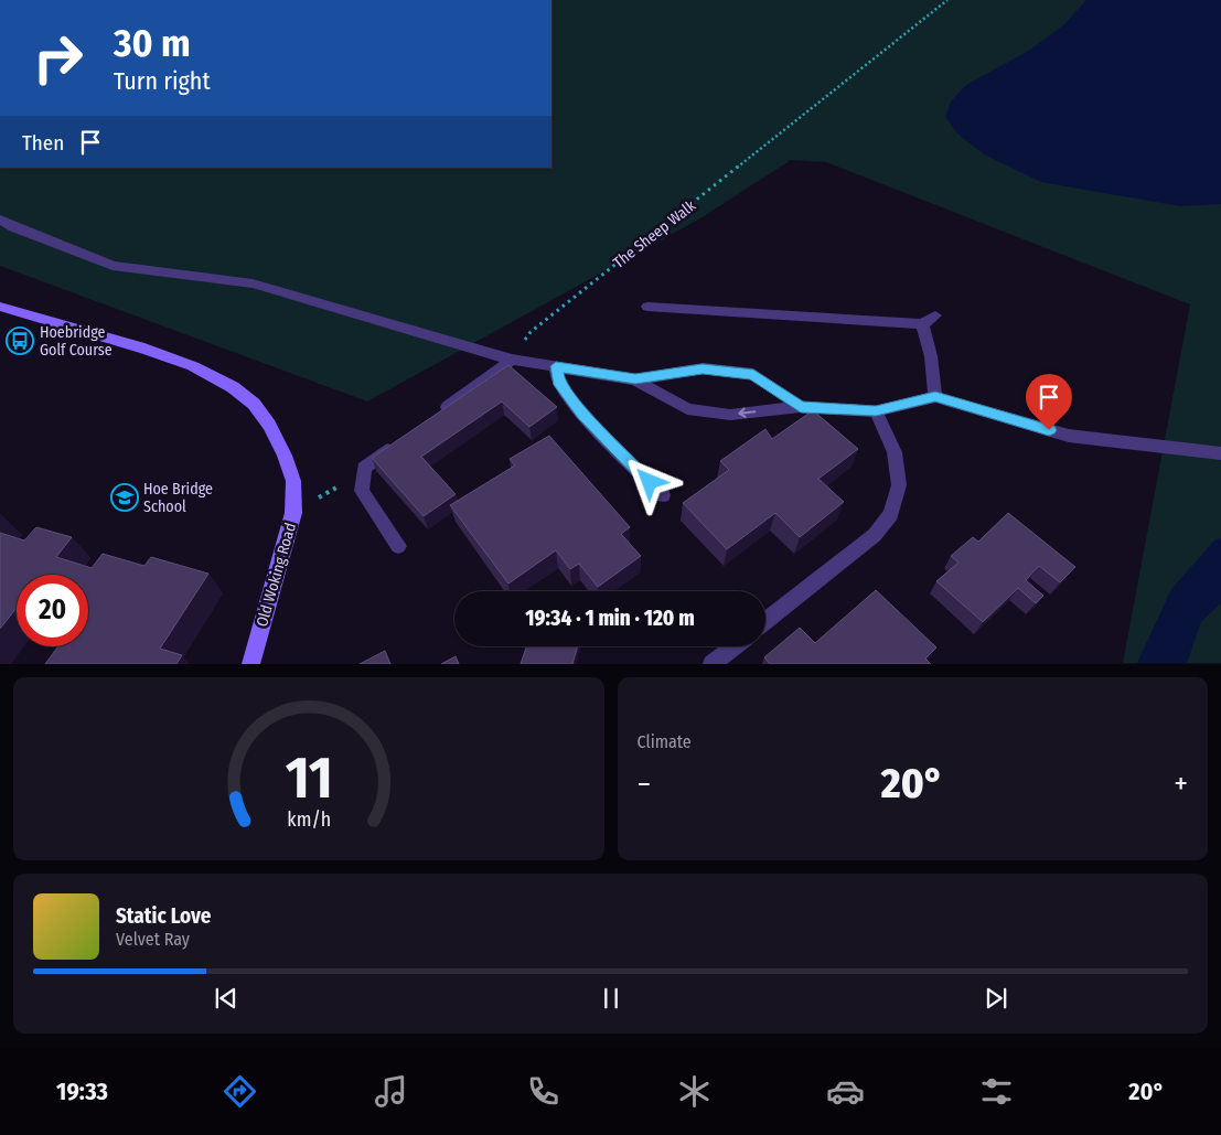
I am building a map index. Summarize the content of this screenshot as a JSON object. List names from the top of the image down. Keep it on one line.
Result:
{"streets":{"main road":["Old Woking Road"],"path":["The Sheep Walk"]},"places":{"bus stop":["Hoebridge Golf Course"],"school or university":["Hoe Bridge School"]},"page":{"turn":["30 m","Turn right"],"then":"Then","limit":"20","trip":"19:34 · 1 min · 120 m","tile":"Climate","heat":["−","20°","+"],"song":["Static Love","Velvet Ray"],"tabs":["19:33","20°"],"gauge":["11","km/h"]}}
